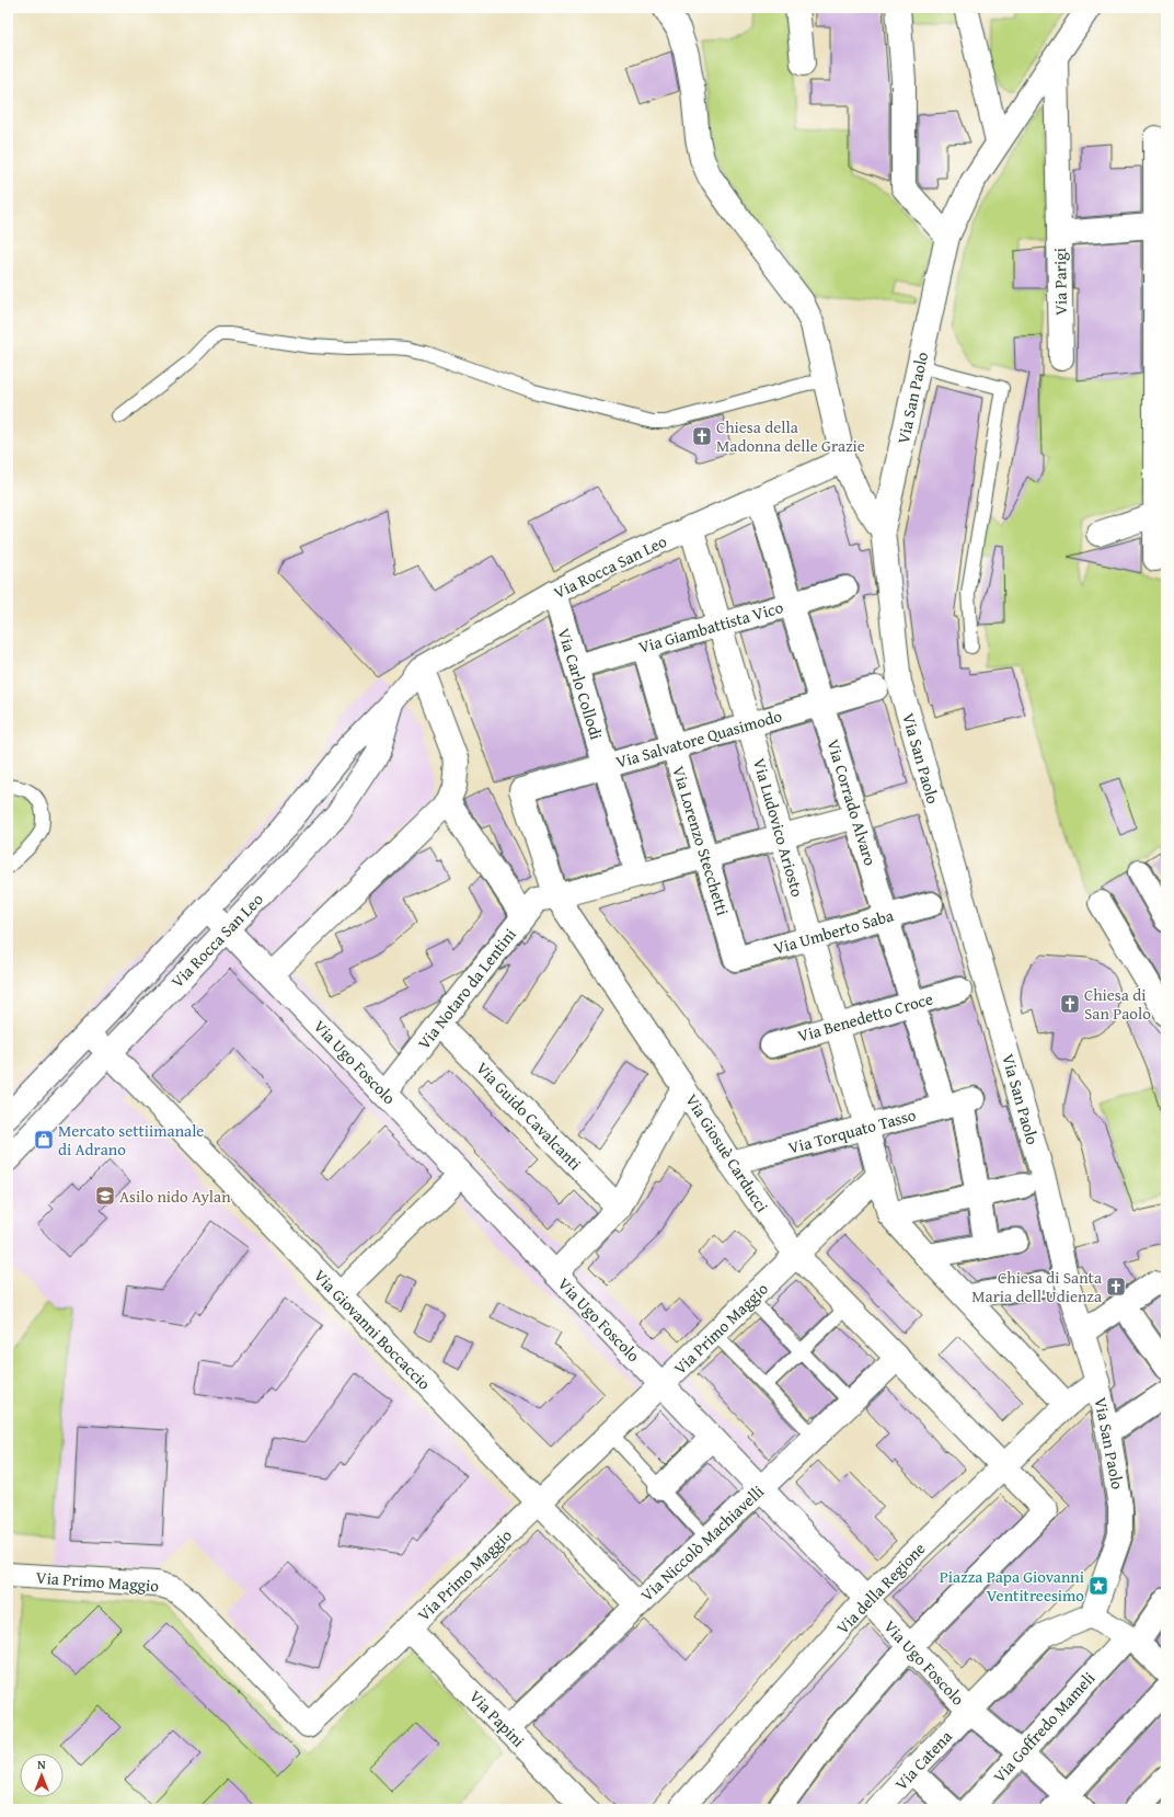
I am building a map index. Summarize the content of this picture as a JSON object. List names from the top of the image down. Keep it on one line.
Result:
{"streets":{"street":["Via Parigi","Via San Paolo","Via Rocca San Leo","Via Giambattista Vico","Via Carlo Collodi","Via Salvatore Quasimodo","Via Corrado Alvaro","Via Ludovico Ariosto","Via Lorenzo Stecchetti","Via Umberto Saba","Via Notaro da Lentini","Via Benedetto Croce","Via Ugo Foscolo","Via Guido Cavalcanti","Via Torquato Tasso","Via Giosuè Carducci","Via Primo Maggio","Via Giovanni Boccaccio","Via Niccolò Machiavelli","Via della Regione","Via Papini","Via Goffredo Mameli","Via Catena"]},"crossings":[["Via San Paolo","Via della Regione"],["Via San Paolo","Via Catena"],["Via Rocca San Leo","Via Carlo Collodi"],["Via Rocca San Leo","Via Corrado Alvaro"],["Via Rocca San Leo","Via Ludovico Ariosto"],["Via Rocca San Leo","Via Ugo Foscolo"],["Via Rocca San Leo","Via Giovanni Boccaccio"],["Via Giambattista Vico","Via Carlo Collodi"],["Via Giambattista Vico","Via Corrado Alvaro"],["Via Giambattista Vico","Via Ludovico Ariosto"],["Via Giambattista Vico","Via Lorenzo Stecchetti"],["Via Carlo Collodi","Via Salvatore Quasimodo"],["Via Carlo Collodi","Via Notaro da Lentini"],["Via Salvatore Quasimodo","Via Corrado Alvaro"],["Via Salvatore Quasimodo","Via Ludovico Ariosto"],["Via Salvatore Quasimodo","Via Lorenzo Stecchetti"],["Via Salvatore Quasimodo","Via Giosuè Carducci"],["Via Corrado Alvaro","Via Umberto Saba"],["Via Corrado Alvaro","Via Notaro da Lentini"],["Via Corrado Alvaro","Via Benedetto Croce"],["Via Corrado Alvaro","Via Torquato Tasso"],["Via Ludovico Ariosto","Via Umberto Saba"],["Via Ludovico Ariosto","Via Notaro da Lentini"],["Via Ludovico Ariosto","Via Benedetto Croce"],["Via Ludovico Ariosto","Via Torquato Tasso"],["Via Ludovico Ariosto","Via Primo Maggio"],["Via Lorenzo Stecchetti","Via Umberto Saba"],["Via Lorenzo Stecchetti","Via Notaro da Lentini"],["Via Notaro da Lentini","Via Ugo Foscolo"],["Via Notaro da Lentini","Via Guido Cavalcanti"],["Via Notaro da Lentini","Via Giosuè Carducci"],["Via Ugo Foscolo","Via Giosuè Carducci"],["Via Ugo Foscolo","Via Primo Maggio"],["Via Ugo Foscolo","Via Niccolò Machiavelli"],["Via Ugo Foscolo","Via della Regione"],["Via Ugo Foscolo","Via Goffredo Mameli"],["Via Ugo Foscolo","Via Catena"],["Via Torquato Tasso","Via Giosuè Carducci"],["Via Giosuè Carducci","Via Primo Maggio"],["Via Giosuè Carducci","Via Niccolò Machiavelli"],["Via Giosuè Carducci","Via della Regione"],["Via Primo Maggio","Via Giovanni Boccaccio"],["Via Primo Maggio","Via Papini"],["Via Giovanni Boccaccio","Via Niccolò Machiavelli"],["Via Niccolò Machiavelli","Via Papini"]],"places":{"church":["Chiesa della Madonna delle Grazie","Chiesa di San Paolo","Chiesa di Santa Maria dell'Udienza"],"shop":["Mercato settiimanale di Adrano"],"school or university":["Asilo nido Aylan"],"place":["Piazza Papa Giovanni Ventitreesimo"]},"north":"top"}
